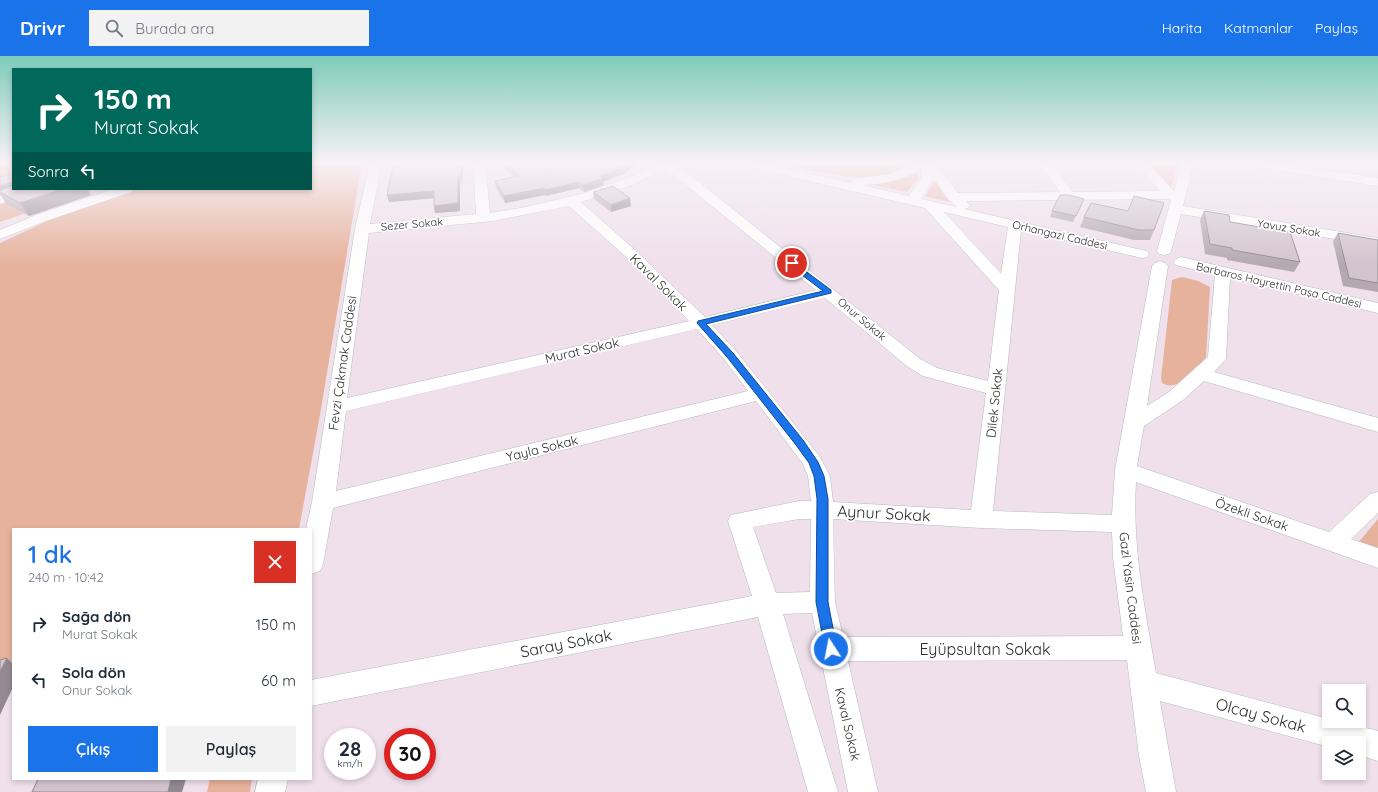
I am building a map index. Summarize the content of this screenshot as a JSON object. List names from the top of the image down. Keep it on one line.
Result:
{"streets":{"street":["Sezer Sokak","Yavuz Sokak","Orhangazi Caddesi","Kaval Sokak","Barbaros Hayrettin Paşa Caddesi","Onur Sokak","Murat Sokak","Fevzi Çakmak Caddesi","Dilek Sokak","Yayla Sokak","Aynur Sokak","Özekli Sokak","Gazi Yasin Caddesi","Saray Sokak","Eyüpsultan Sokak","Olcay Sokak"]},"crossings":[["Sezer Sokak","Kaval Sokak"],["Sezer Sokak","Fevzi Çakmak Caddesi"],["Yavuz Sokak","Gazi Yasin Caddesi"],["Orhangazi Caddesi","Barbaros Hayrettin Paşa Caddesi"],["Orhangazi Caddesi","Dilek Sokak"],["Orhangazi Caddesi","Gazi Yasin Caddesi"],["Kaval Sokak","Murat Sokak"],["Kaval Sokak","Yayla Sokak"],["Kaval Sokak","Aynur Sokak"],["Kaval Sokak","Saray Sokak"],["Kaval Sokak","Eyüpsultan Sokak"],["Barbaros Hayrettin Paşa Caddesi","Gazi Yasin Caddesi"],["Onur Sokak","Murat Sokak"],["Onur Sokak","Dilek Sokak"],["Murat Sokak","Fevzi Çakmak Caddesi"],["Fevzi Çakmak Caddesi","Yayla Sokak"],["Dilek Sokak","Aynur Sokak"],["Aynur Sokak","Gazi Yasin Caddesi"],["Aynur Sokak","Saray Sokak"],["Özekli Sokak","Gazi Yasin Caddesi"],["Gazi Yasin Caddesi","Eyüpsultan Sokak"],["Gazi Yasin Caddesi","Olcay Sokak"]],"page":{"header":"Drivr","search":"Burada ara","nav":["Harita","Katmanlar","Paylaş"],"turn":["150 m","Murat Sokak"],"then":"Sonra","heading":["1 dk","240 m · 10:42"],"list":[{"name":"Sağa dön","note":"Murat Sokak","value":"150 m"},{"name":"Sola dön","note":"Onur Sokak","value":"60 m"}],"buttons":["Çıkış","Paylaş"],"speed":"28 km/h","limit":"30"}}
